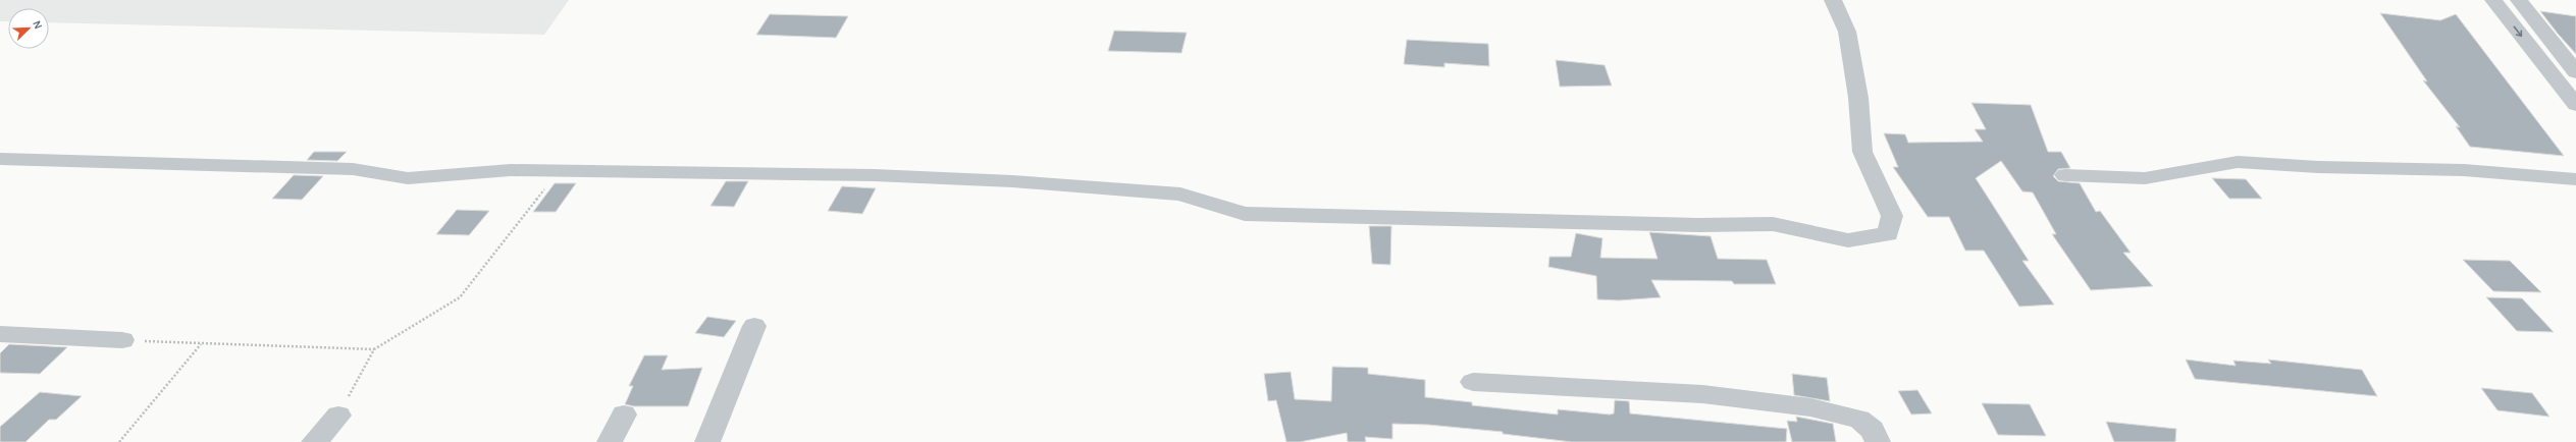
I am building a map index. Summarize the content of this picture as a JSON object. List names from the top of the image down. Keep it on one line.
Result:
{"north":"top right"}
